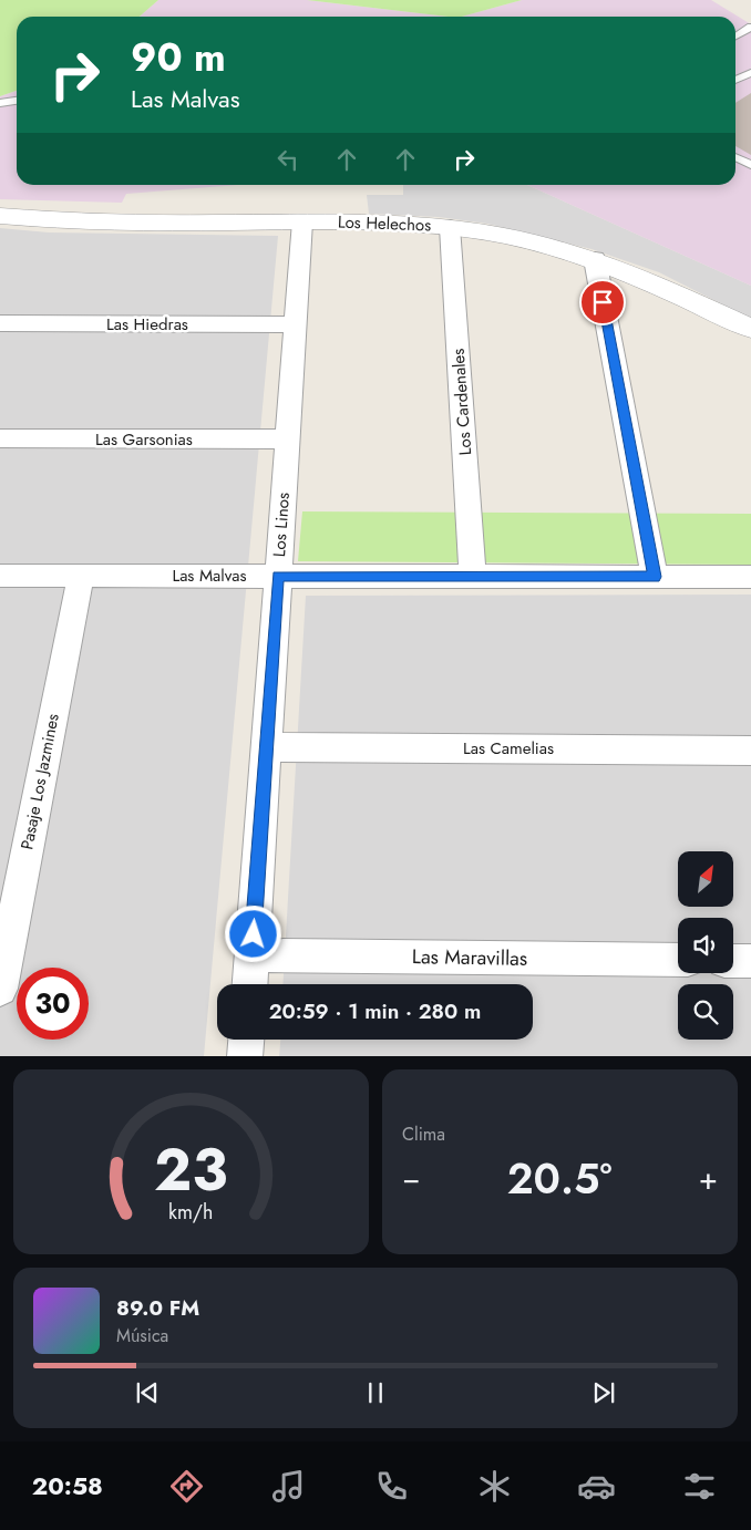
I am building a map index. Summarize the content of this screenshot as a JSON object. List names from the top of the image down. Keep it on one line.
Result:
{"streets":{"street":["Los Helechos","Las Hiedras","Los Cardenales","Las Garsonias","Los Linos","Las Malvas","Las Camelias","Pasaje Los Jazmines","Las Maravillas"]},"crossings":[["Los Helechos","Los Cardenales"],["Los Helechos","Los Linos"],["Las Hiedras","Los Linos"],["Los Cardenales","Las Malvas"],["Las Garsonias","Los Linos"],["Los Linos","Las Malvas"],["Los Linos","Las Camelias"],["Los Linos","Las Maravillas"],["Las Malvas","Pasaje Los Jazmines"]],"north":"top right","page":{"turn":["90 m","Las Malvas"],"limit":"30","trip":"20:59 · 1 min · 280 m","tile":"Clima","heat":["−","20.5°","+"],"song":["89.0 FM","Música"],"tabs":"20:58","gauge":["23","km/h"]}}
